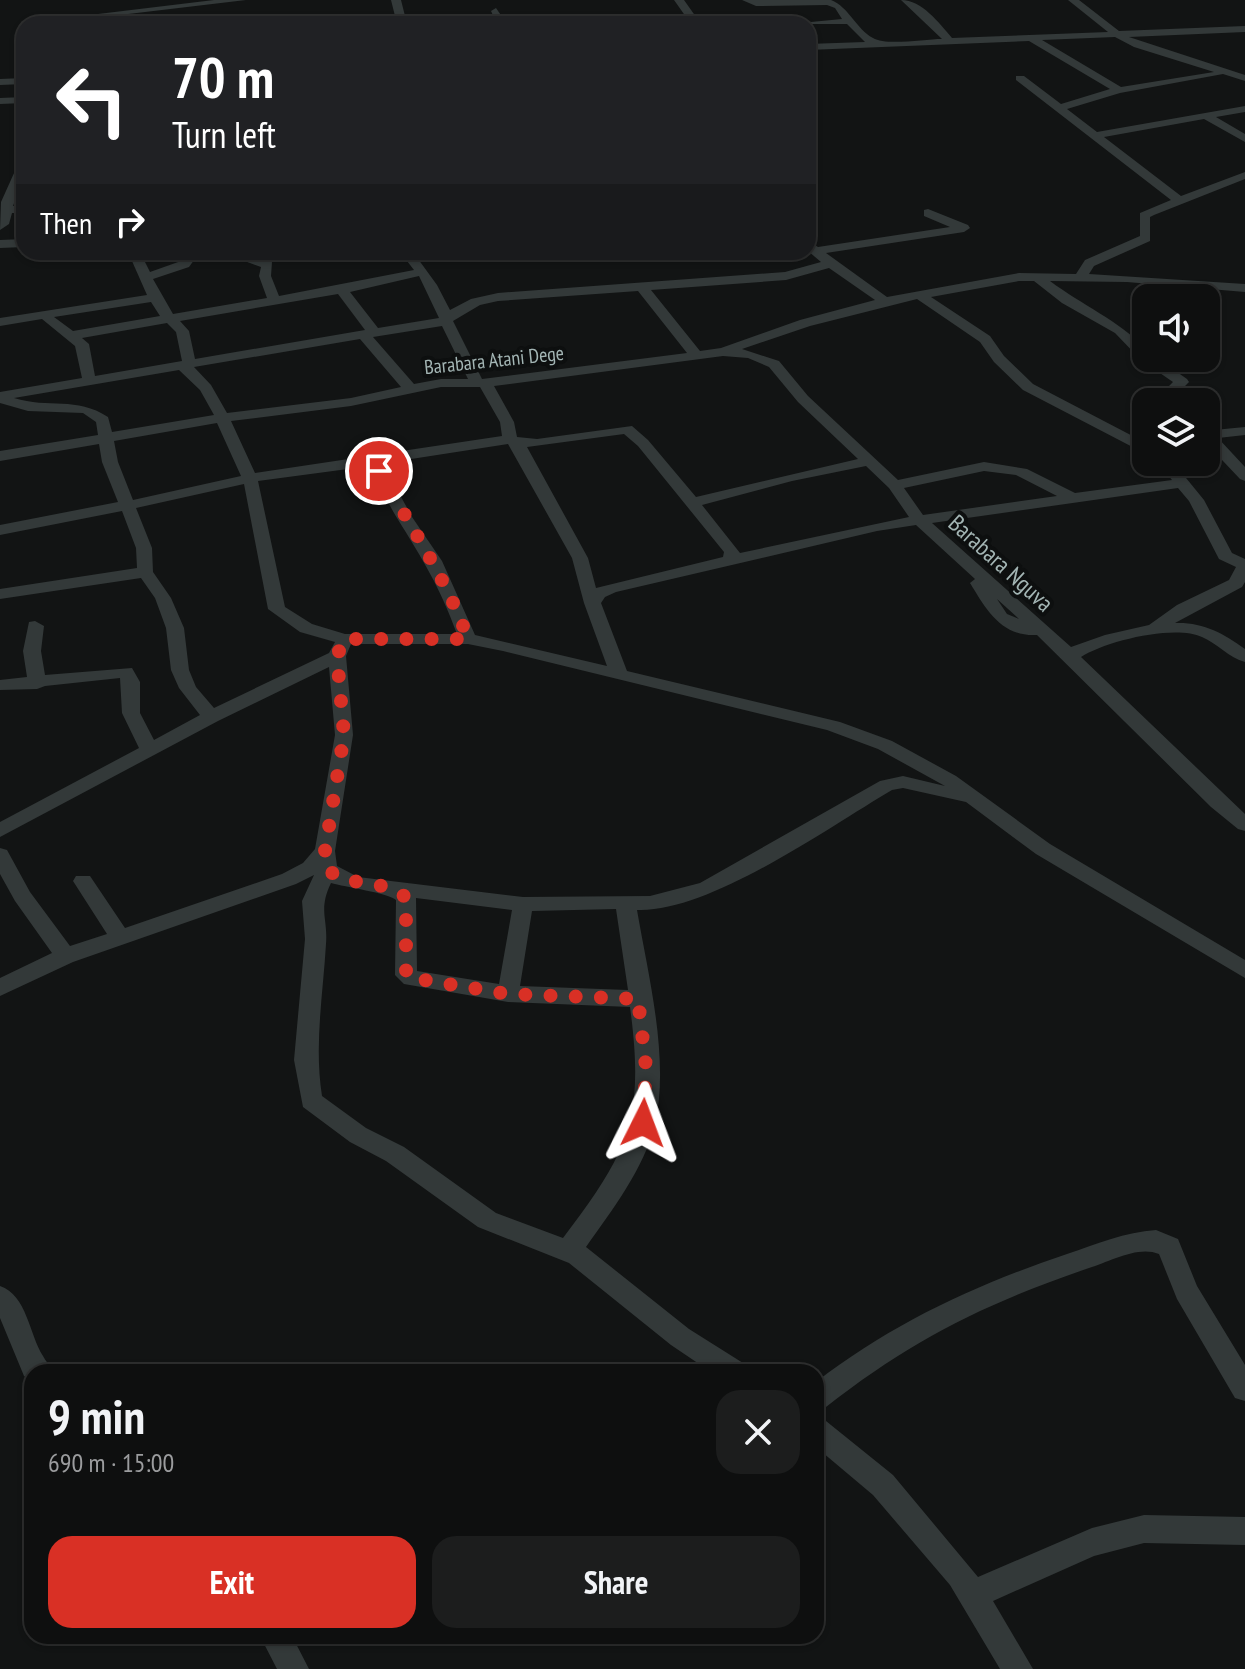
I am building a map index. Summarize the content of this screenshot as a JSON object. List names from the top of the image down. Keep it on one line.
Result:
{"streets":{"street":["Barabara Atani Dege","Barabara Nguva"]},"crossings":[["Barabara Atani Dege","Barabara Nguva"]],"page":{"turn":["70 m","Turn left"],"then":"Then","heading":["9 min","690 m · 15:00"],"buttons":["Exit","Share"]}}
